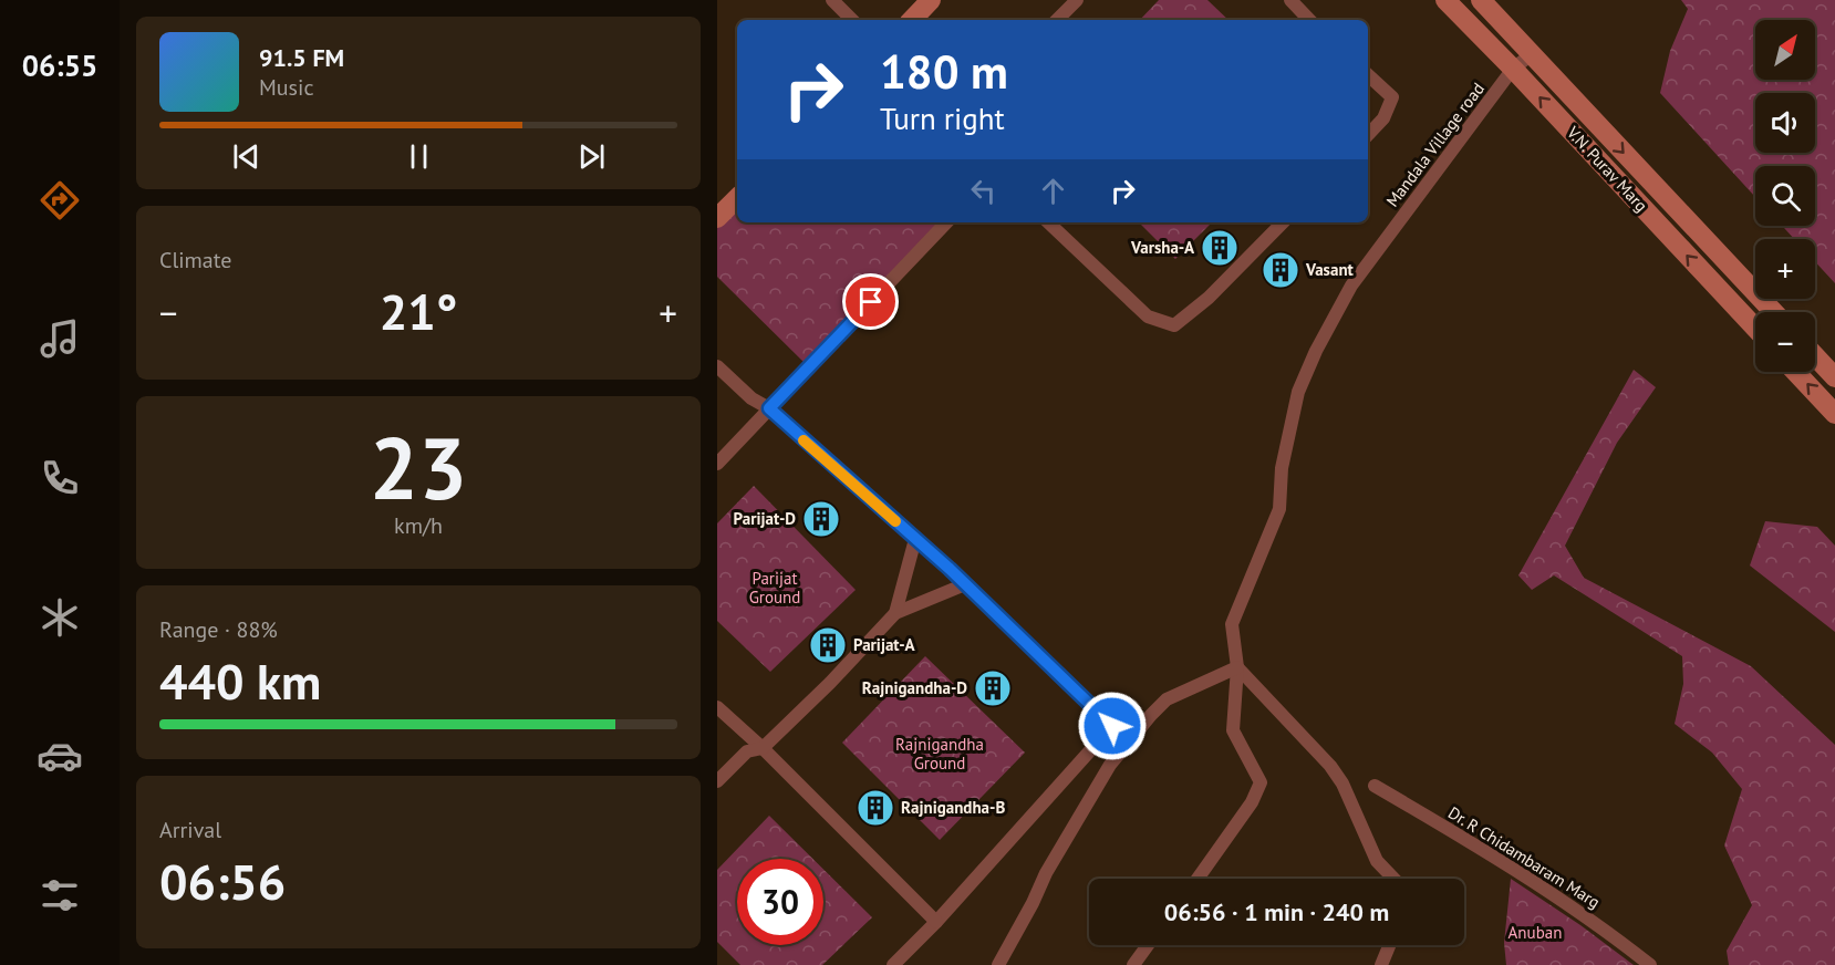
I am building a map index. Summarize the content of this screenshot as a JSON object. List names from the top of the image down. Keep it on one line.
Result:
{"streets":{"street":["Mandala Village road","V.N. Purav Marg","Dr. R Chidambaram Marg"]},"crossings":[["Mandala Village road","V.N. Purav Marg"]],"parks":["Parijat Ground","Rajnigandha Ground","Anuban"],"places":{"building":["Varsha-A","Vasant","Parijat-D","Parijat-A","Rajnigandha-D","Rajnigandha-B"]},"north":"top right","page":{"tabs":"06:55","map_buttons":["+","−"],"turn":["180 m","Turn right"],"song":["91.5 FM","Music"],"tile":["Climate",["23","km/h"],["Range · 88%","440 km"],["Arrival","06:56"]],"heat":["−","21°","+"],"limit":"30","trip":"06:56 · 1 min · 240 m"}}
